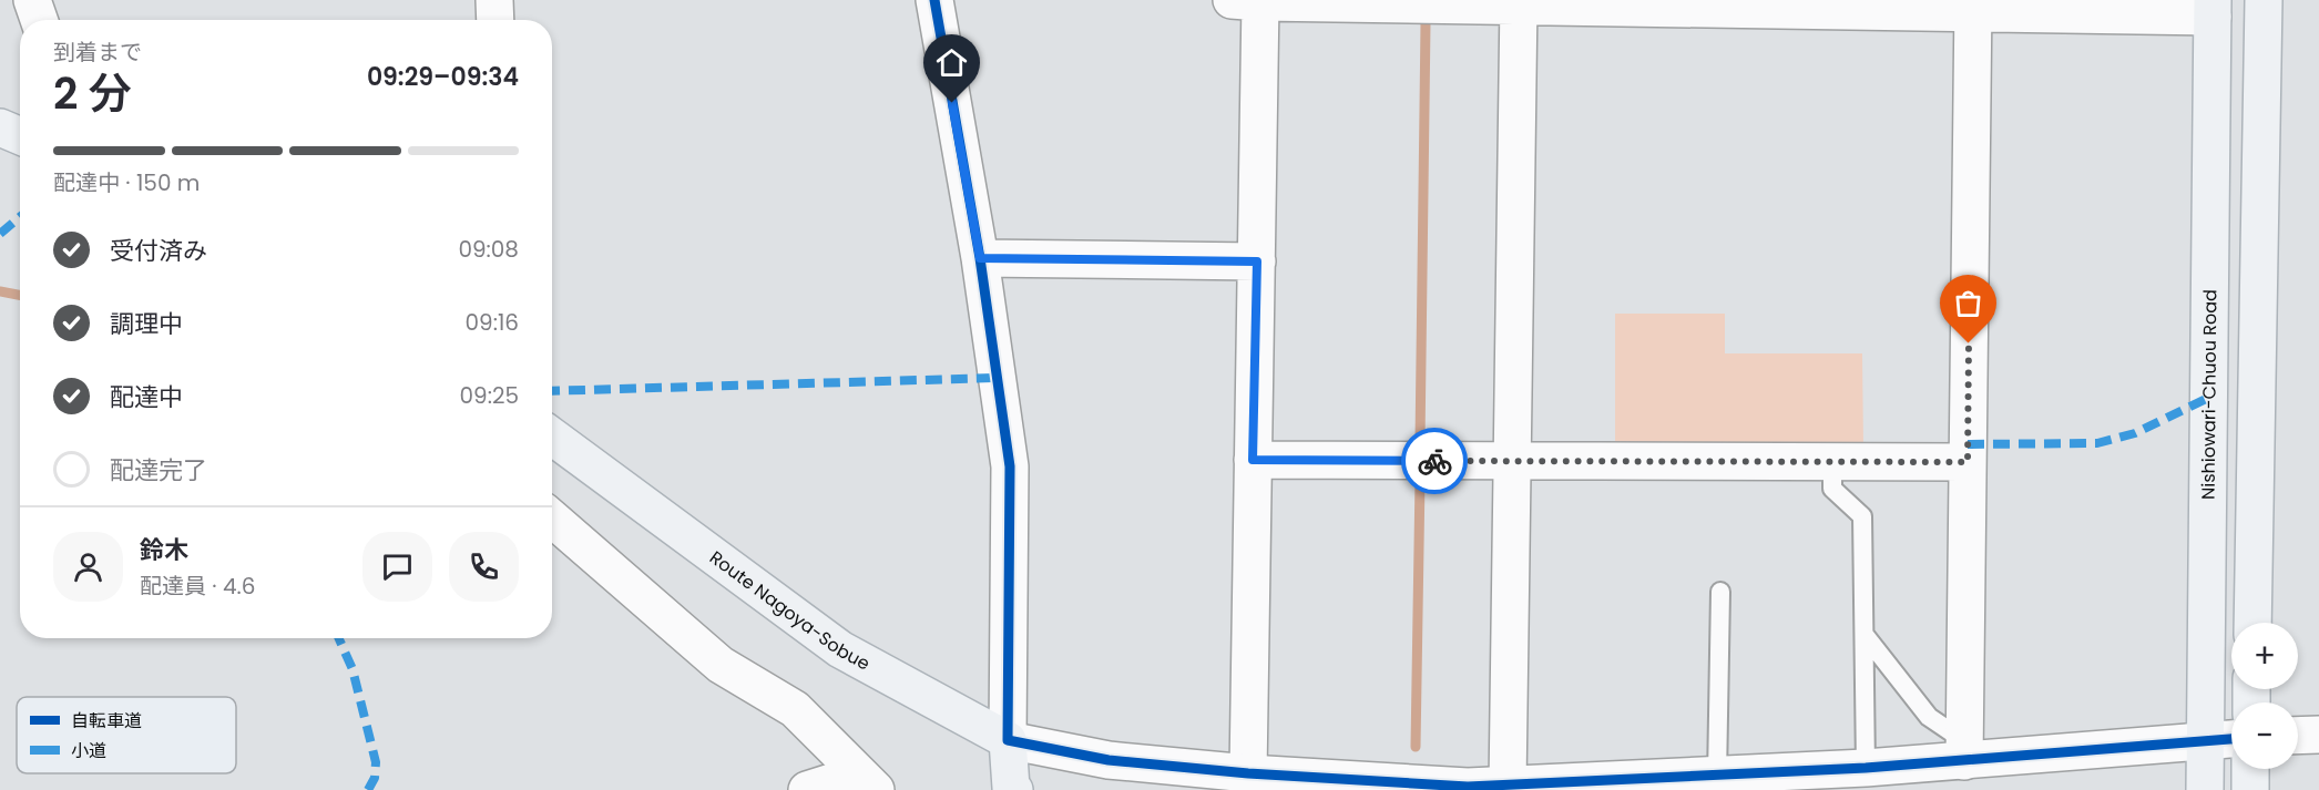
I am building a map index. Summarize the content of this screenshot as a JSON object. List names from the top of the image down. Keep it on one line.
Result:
{"streets":{"main road":["Nishiowari-Chuou Road","Route Nagoya-Sobue"]},"legend":["自転車道","小道"],"page":{"heading":["2 分","到着まで","09:29–09:34"],"panel":["鈴木","配達員 · 4.6"],"bar":"配達中 · 150 m","list":[["受付済み","09:08"],["調理中","09:16"],["配達中","09:25"],"配達完了"],"map_buttons":["+","−"]}}
